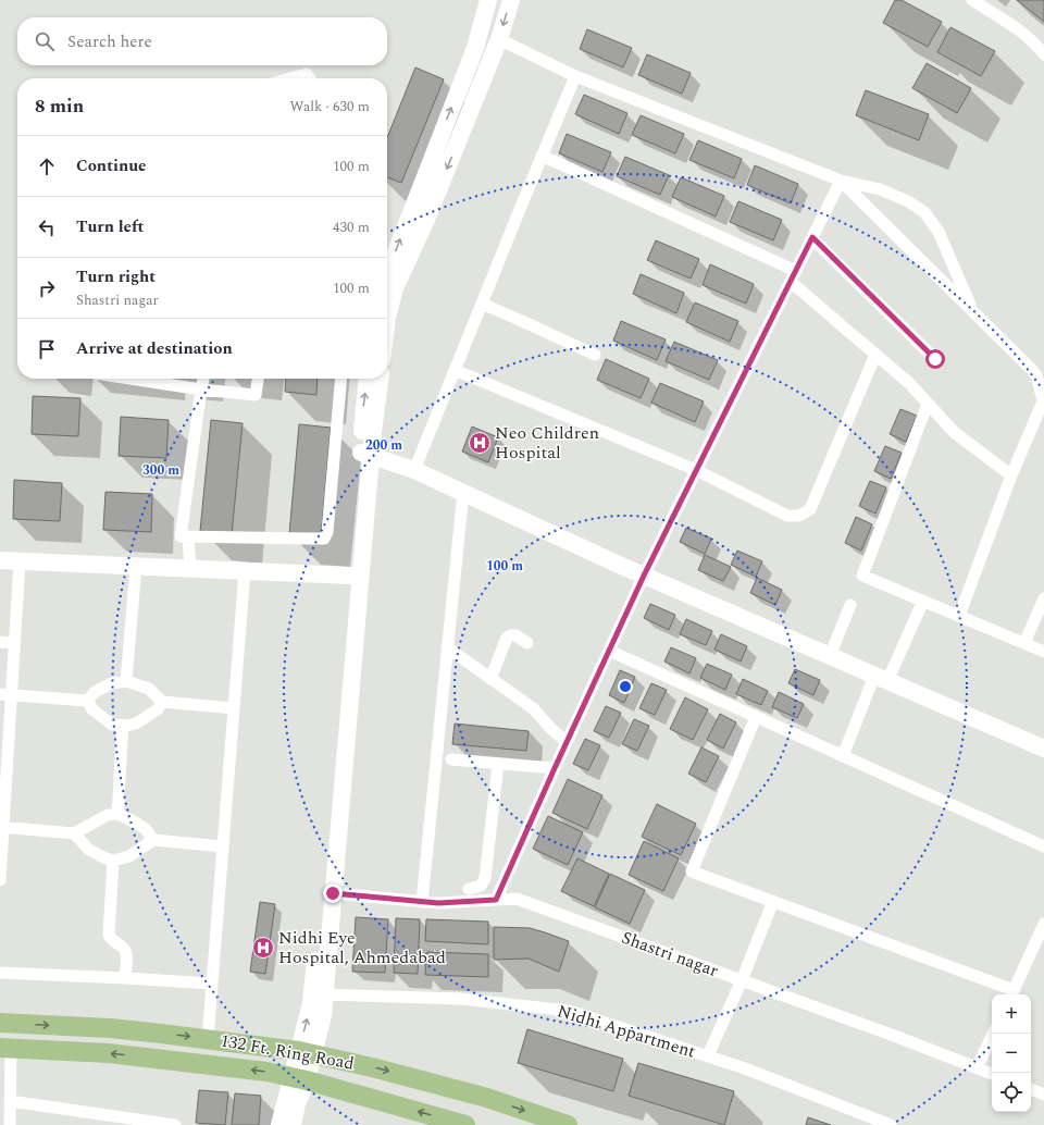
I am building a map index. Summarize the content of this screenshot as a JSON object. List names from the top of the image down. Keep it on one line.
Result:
{"streets":{"main road":["132 Ft. Ring Road"],"street":["Shastri nagar","Nidhi Appartment"]},"places":{"hospital":["Neo Children Hospital","Nidhi Eye Hospital, Ahmedabad"]},"page":{"search":"Search here","heading":["8 min","Walk · 630 m"],"list":[["Continue","100 m"],["Turn left","430 m"],["Turn right","Shastri nagar","100 m"],"Arrive at destination"],"map_buttons":["+","−"]},"rings":["200 m","300 m","100 m"]}
